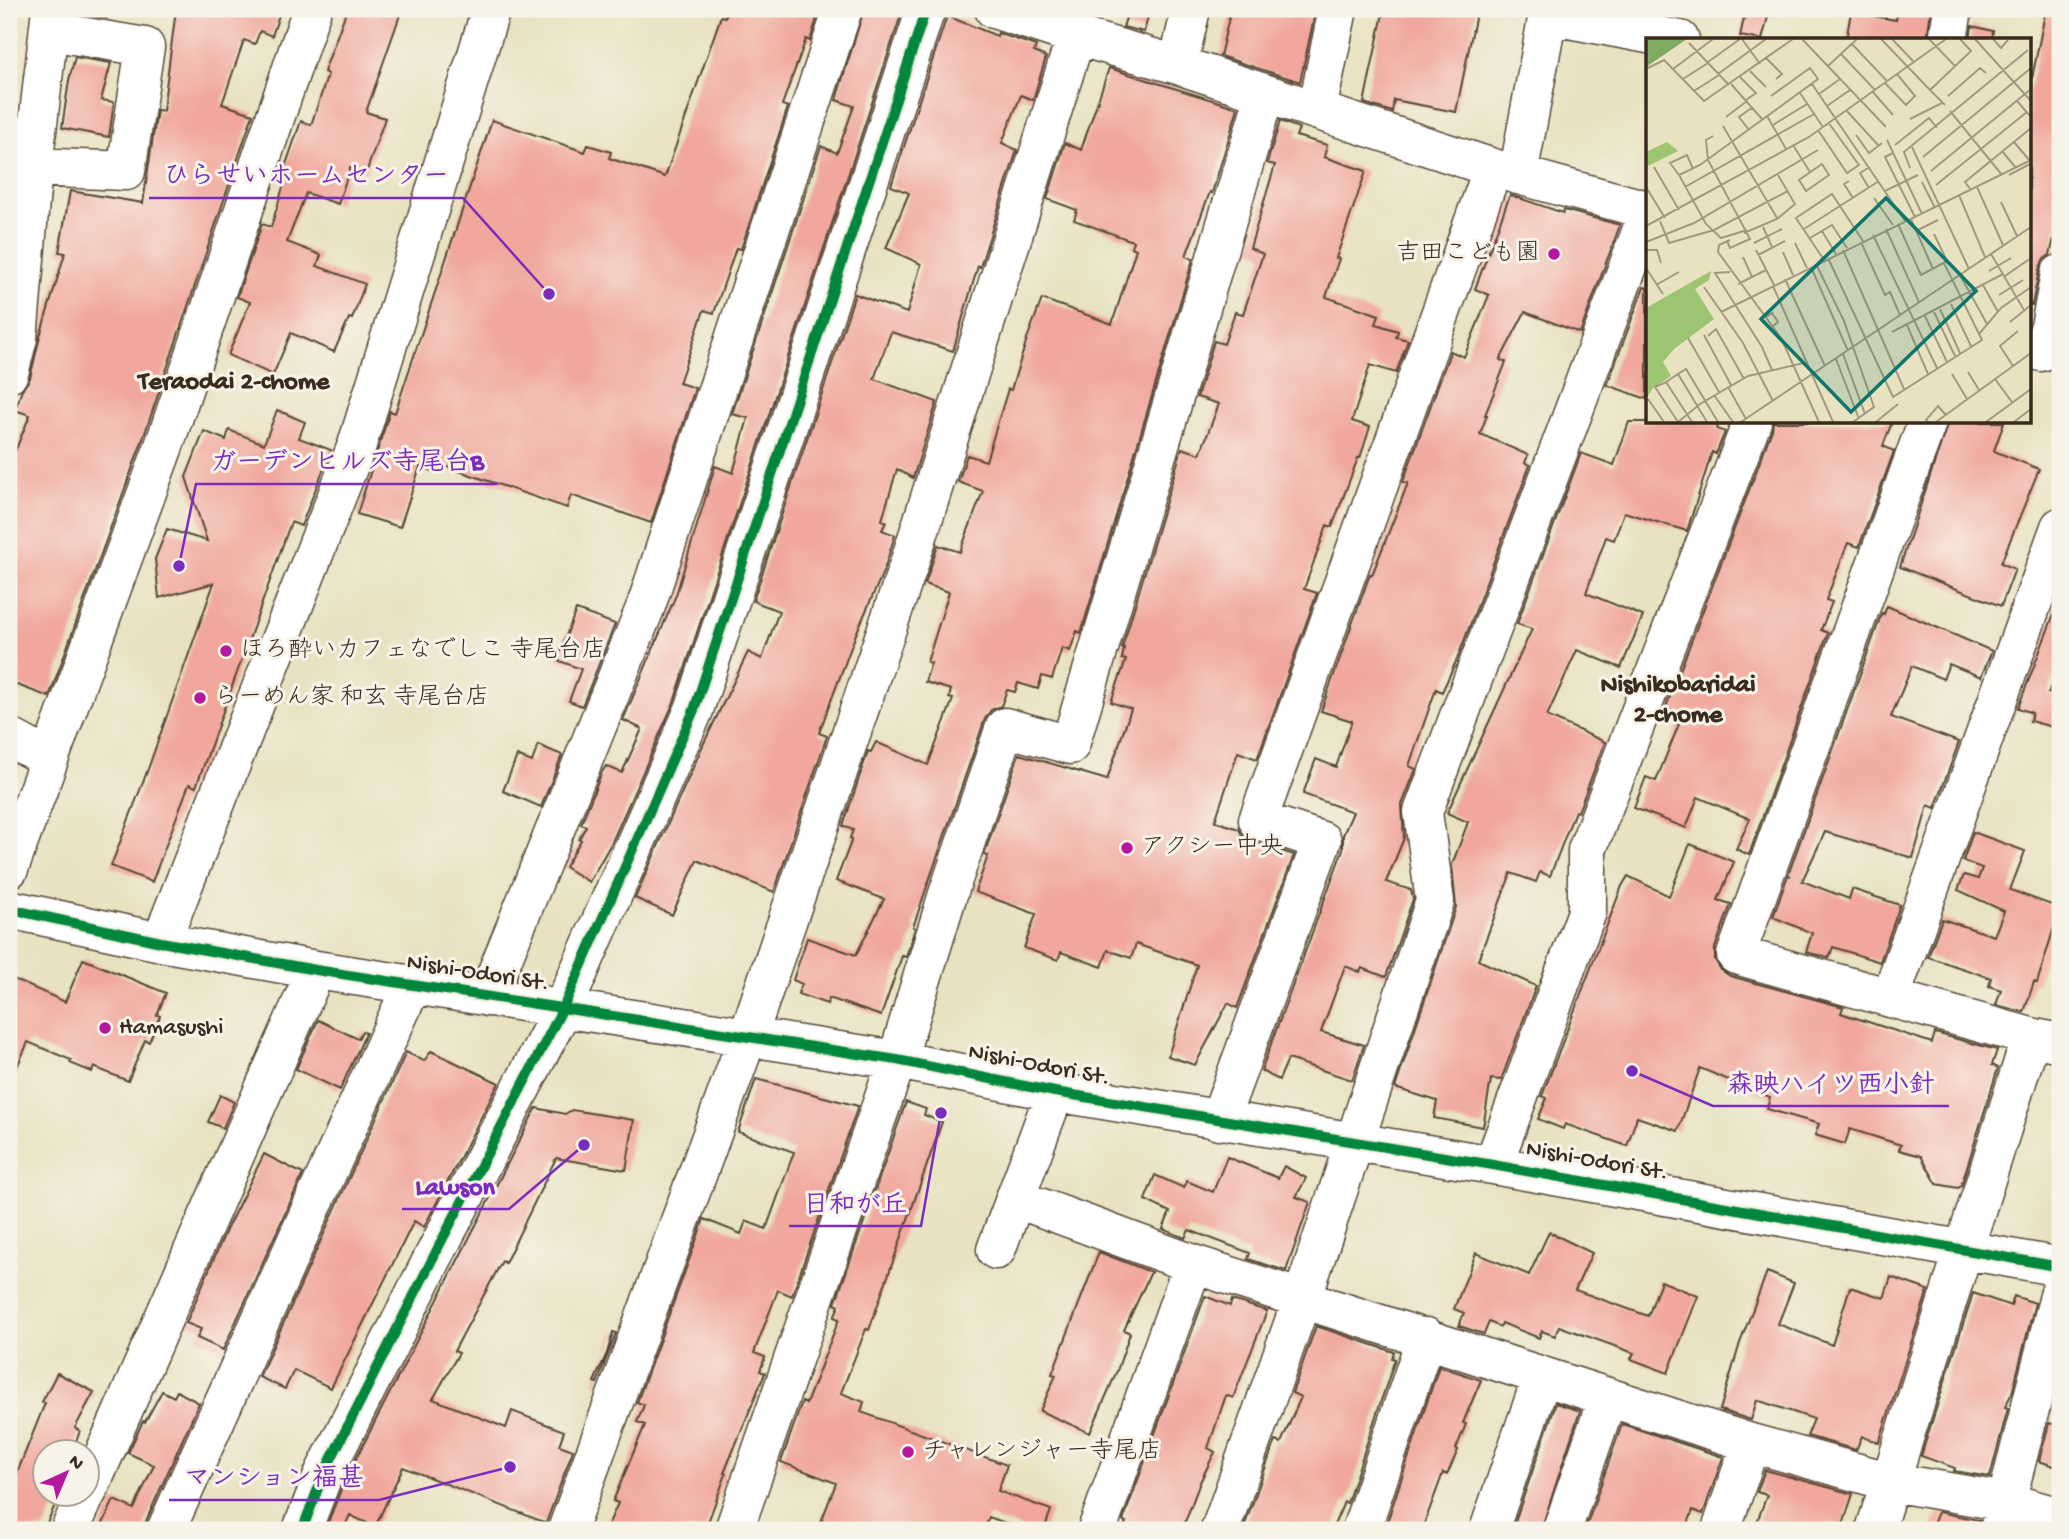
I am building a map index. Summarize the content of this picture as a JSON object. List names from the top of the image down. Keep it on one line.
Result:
{"streets":{"street":["Nishi-Odori St."]},"districts":["Teraodai 2-chome","Nishikobaridai 2-chome"],"places":["吉田こども園","ひらせいホームセンター","ガーデンヒルズ寺尾台B","ほろ酔いカフェなでしこ 寺尾台店","らーめん家 和玄 寺尾台店","アクシー中央","Hamasushi","森映ハイツ西小針","日和が丘","Lawson","チャレンジャー寺尾店","マンション福甚"],"north":"top right"}
